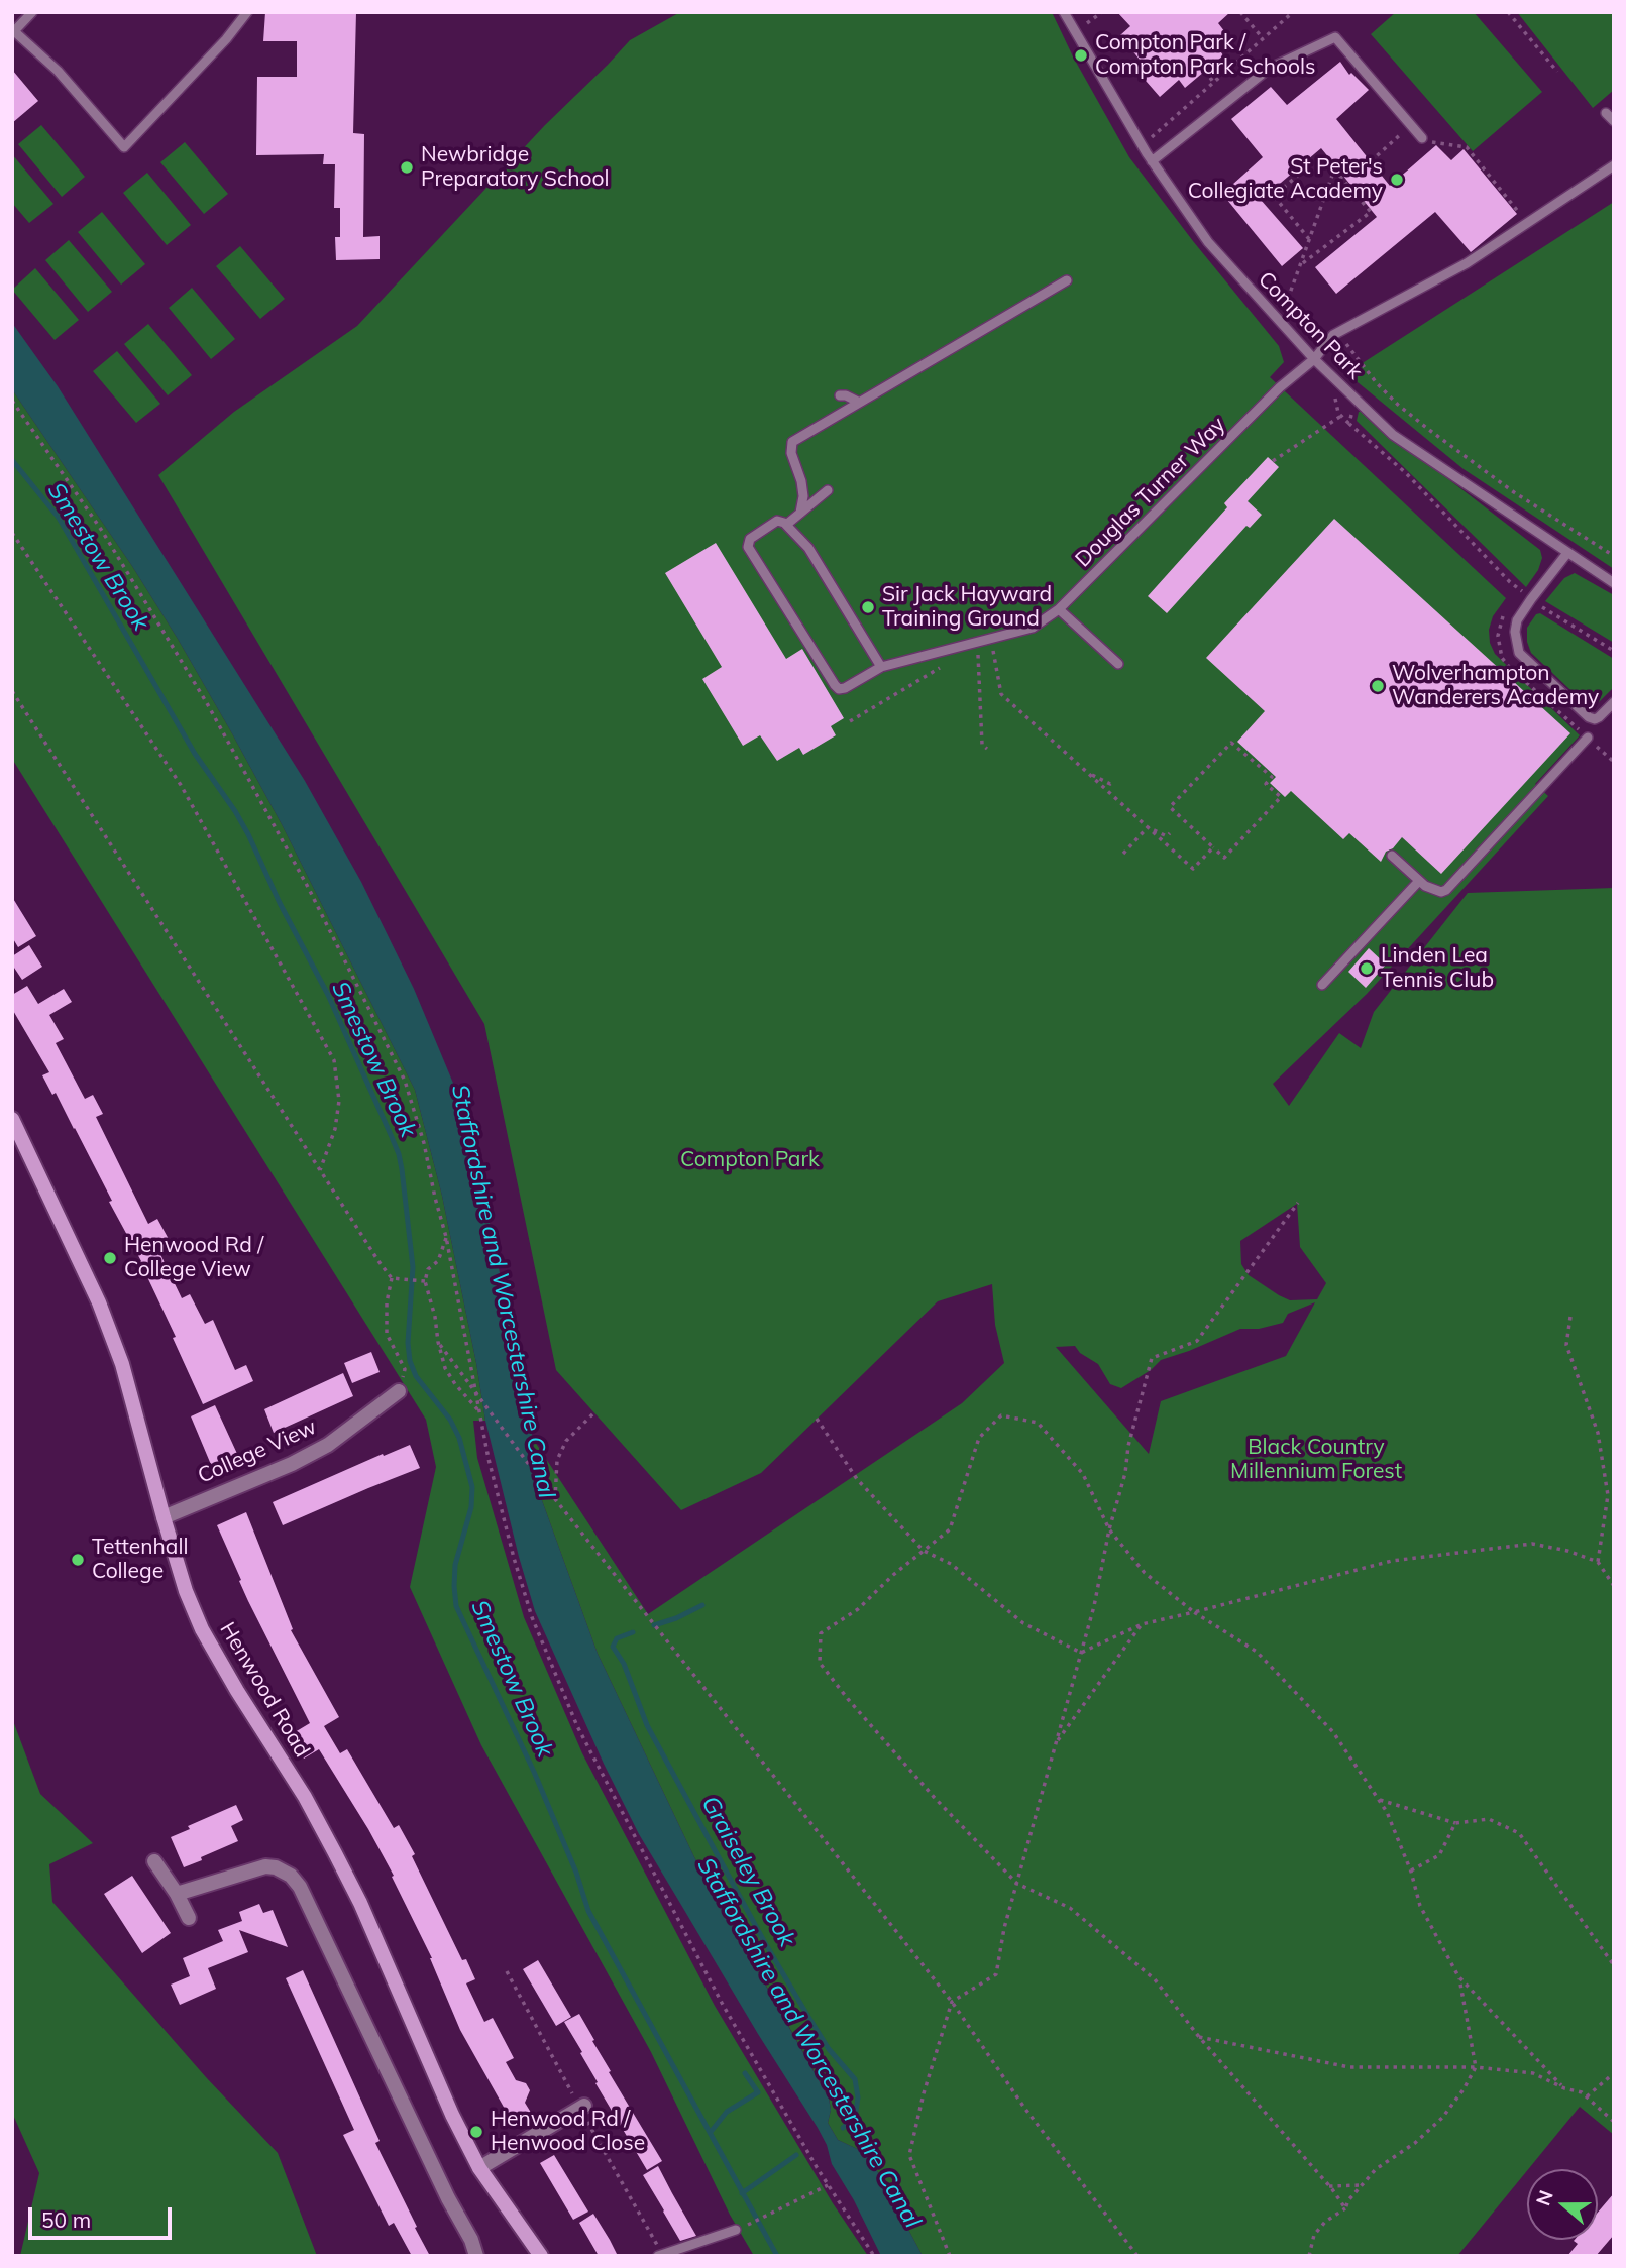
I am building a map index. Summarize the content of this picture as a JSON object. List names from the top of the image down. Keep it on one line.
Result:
{"streets":{"main road":["Henwood Road"],"street":["College View"],"lane":["Compton Park","Douglas Turner Way"]},"crossings":[["Compton Park","Douglas Turner Way"],["College View","Henwood Road"]],"water":["Smestow Brook","Staffordshire and Worcestershire Canal","Graiseley Brook"],"parks":["Compton Park","Black Country Millennium Forest"],"places":["Compton Park / Compton Park Schools","Newbridge Preparatory School","St Peter's Collegiate Academy","Sir Jack Hayward Training Ground","Wolverhampton Wanderers Academy","Linden Lea Tennis Club","Henwood Rd / College View","Tettenhall College","Henwood Rd / Henwood Close"],"scale_bar":"50 m","north":"left"}
